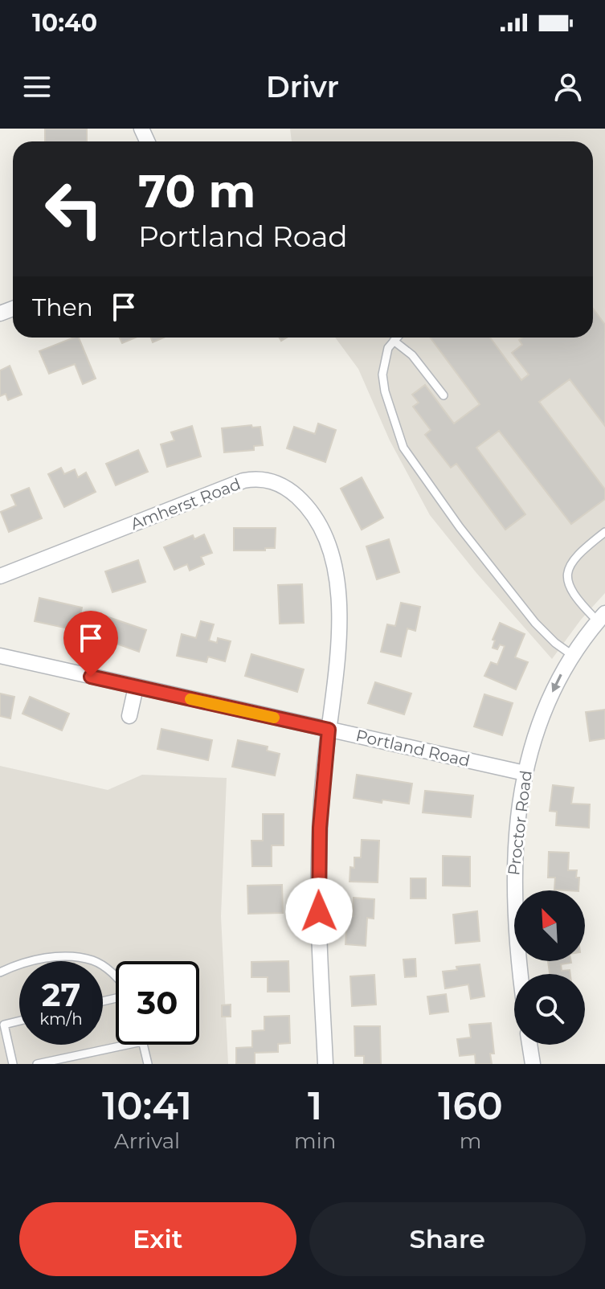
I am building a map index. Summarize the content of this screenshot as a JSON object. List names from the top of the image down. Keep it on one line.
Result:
{"streets":{"street":["Amherst Road","Portland Road","Proctor Road"]},"crossings":[["Amherst Road","Portland Road"],["Portland Road","Proctor Road"]],"north":"top left","page":{"status":"10:40","header":"Drivr","turn":["70 m","Portland Road"],"then":"Then","speed":"27 km/h","limit":"30","eta":["10:41","Arrival","1","min","160","m"],"buttons":["Exit","Share"]}}
